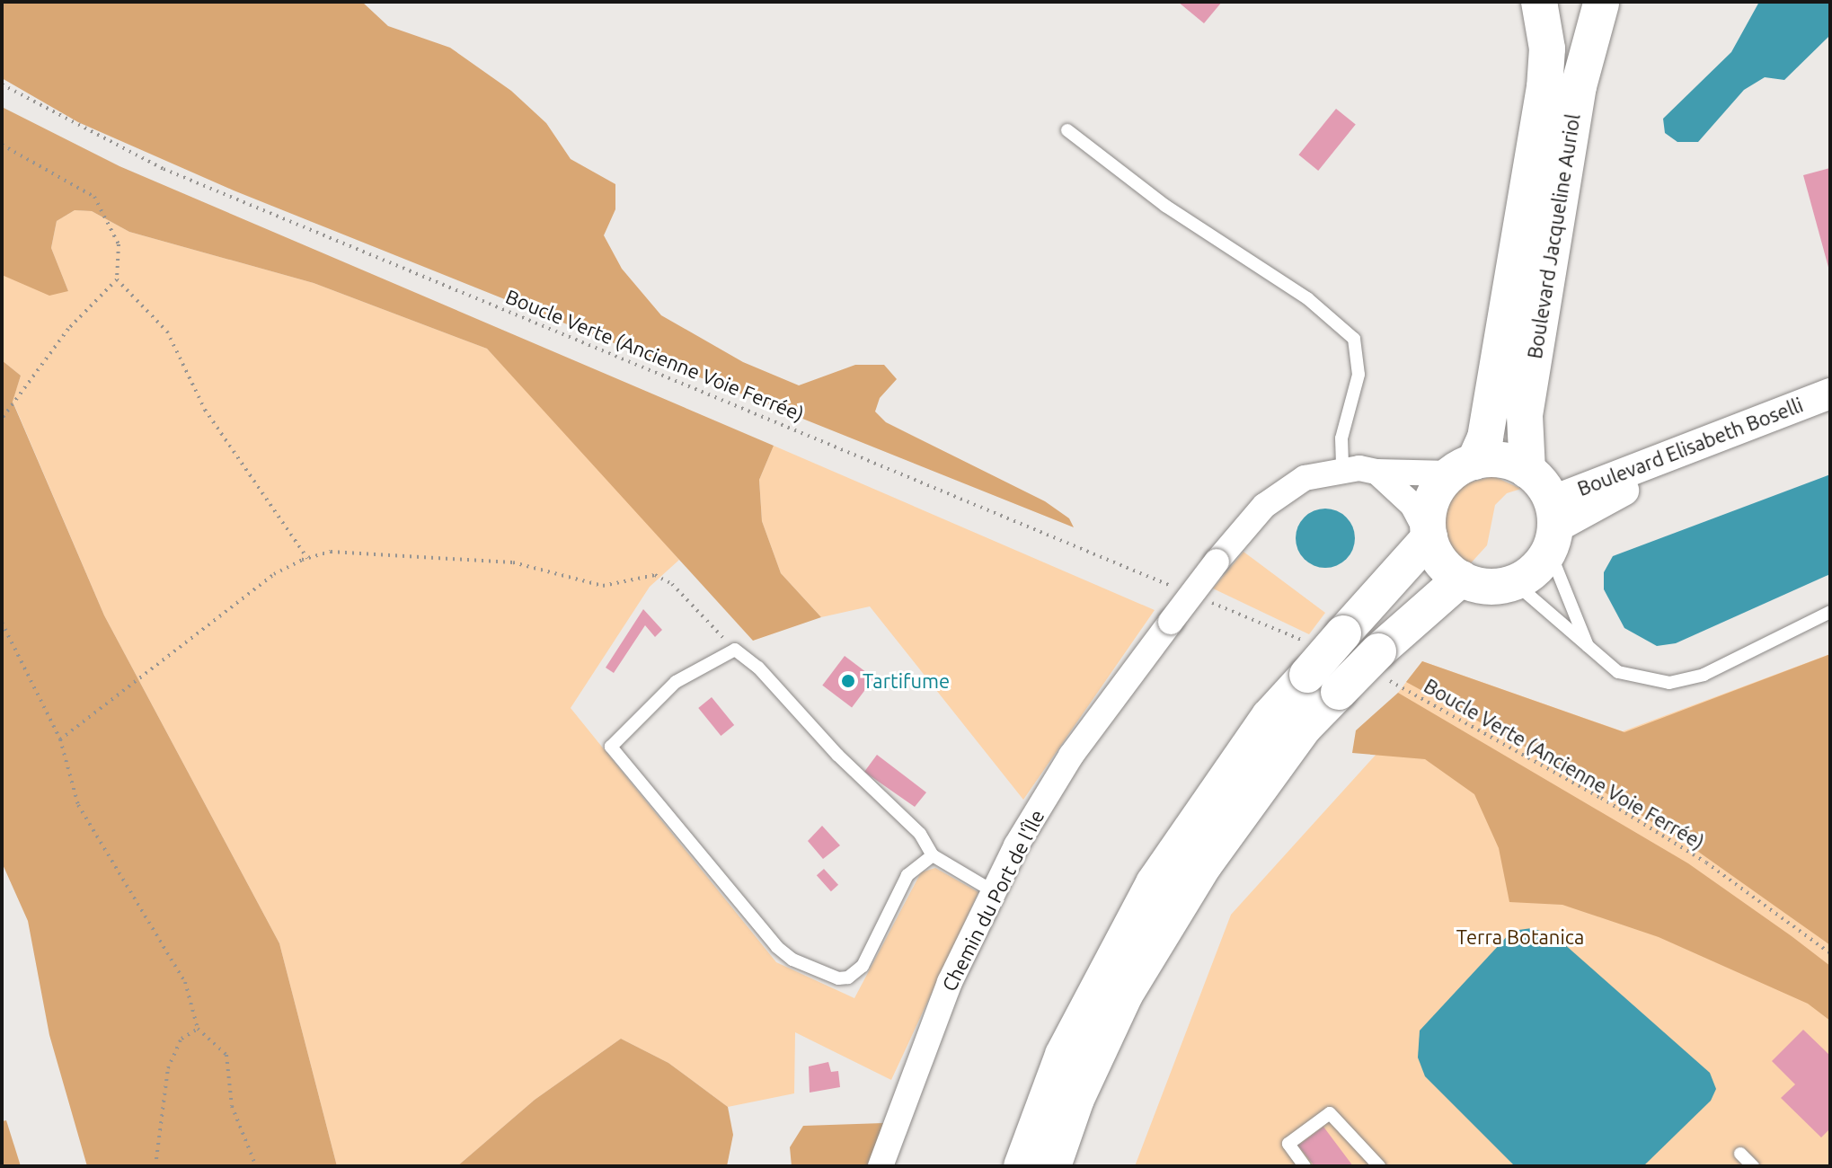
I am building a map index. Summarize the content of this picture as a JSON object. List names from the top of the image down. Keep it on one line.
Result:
{"streets":{"main road":["Boulevard Jacqueline Auriol"],"street":["Boulevard Elisabeth Boselli","Chemin du Port de l'Île"],"path":["Boucle Verte (Ancienne Voie Ferrée)"]},"crossings":[["Boulevard Jacqueline Auriol","Boulevard Elisabeth Boselli"],["Boulevard Jacqueline Auriol","Chemin du Port de l'Île"],["Boulevard Elisabeth Boselli","Chemin du Port de l'Île"]],"parks":["Terra Botanica"],"places":["Tartifume"]}
